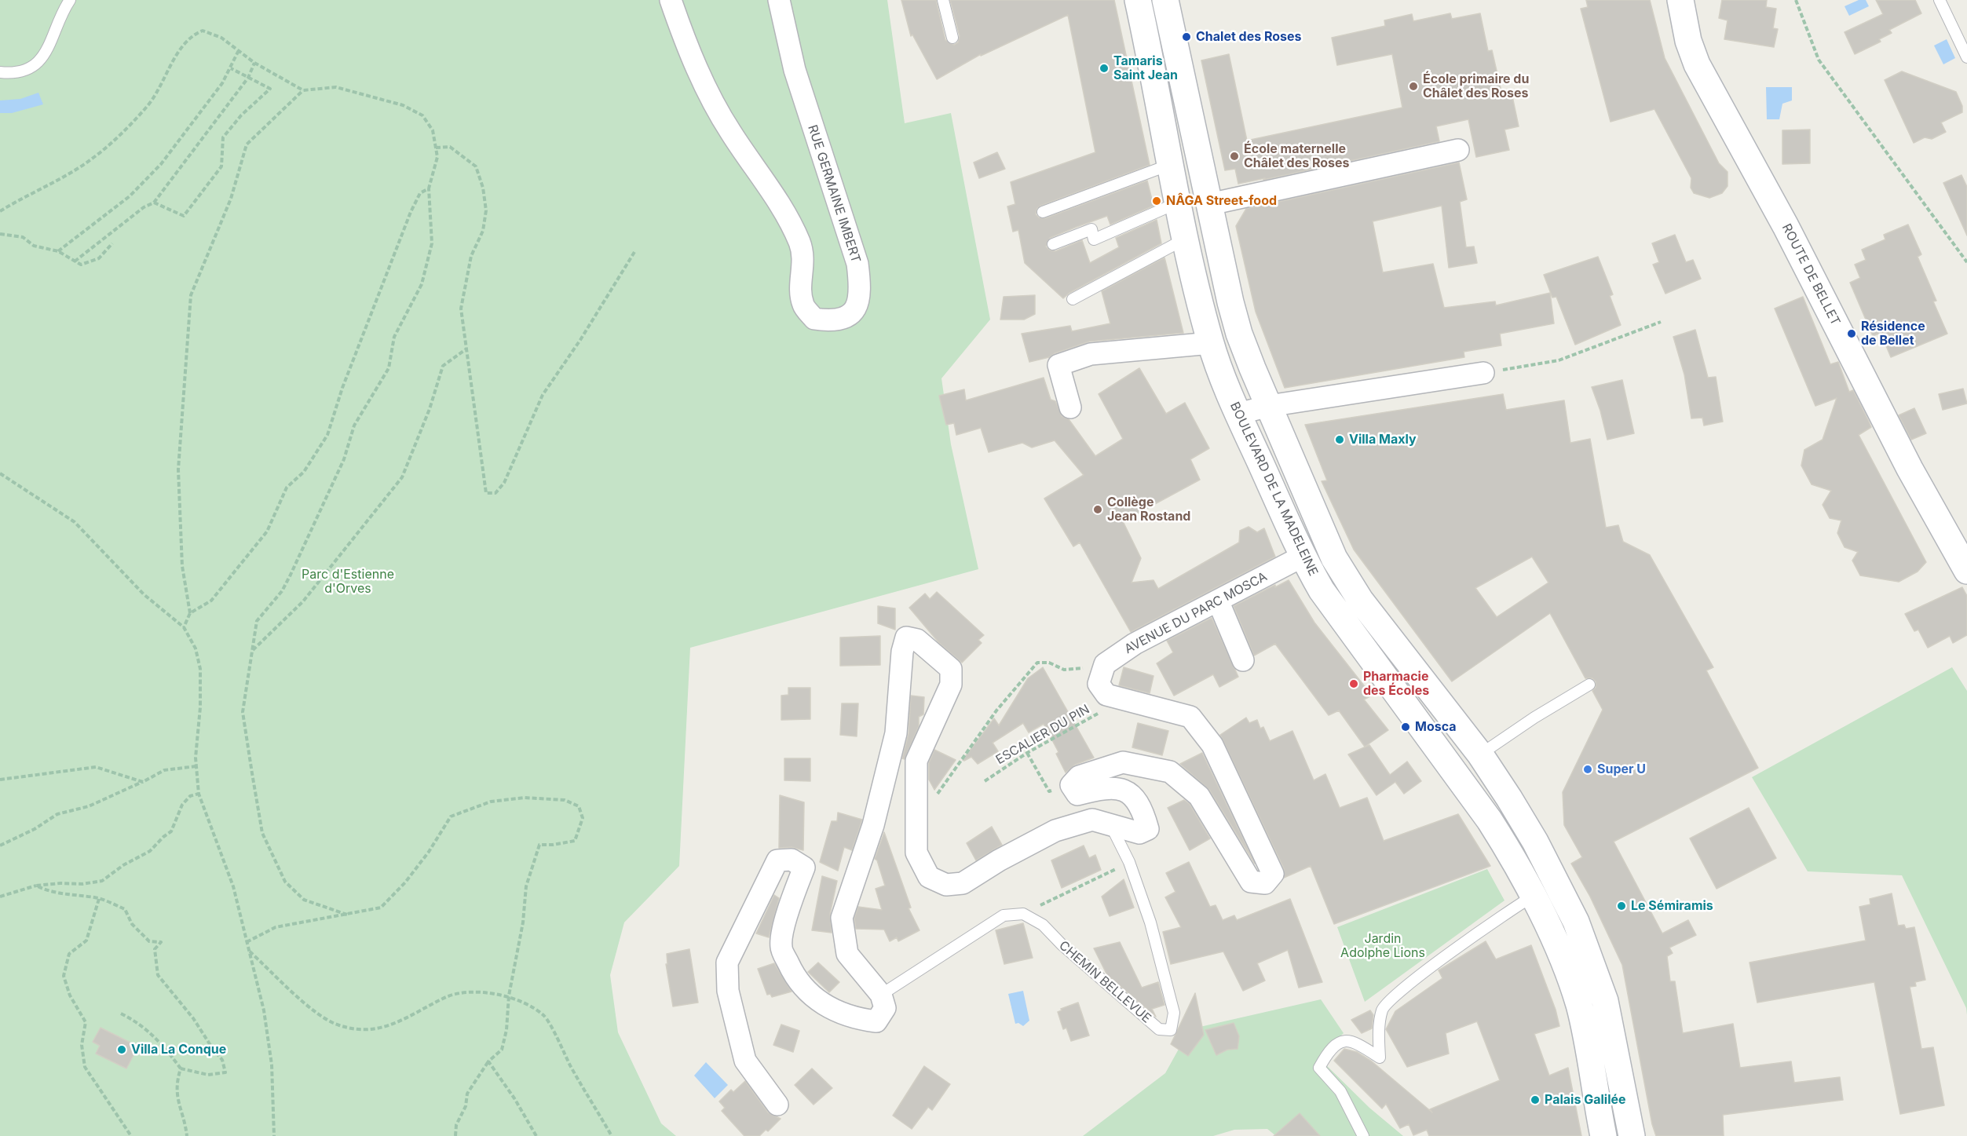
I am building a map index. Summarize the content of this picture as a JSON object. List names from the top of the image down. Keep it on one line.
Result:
{"streets":{"street":["RUE GERMAINE IMBERT","ROUTE DE BELLET","BOULEVARD DE LA MADELEINE","AVENUE DU PARC MOSCA"],"lane":["CHEMIN BELLEVUE"],"path":["ESCALIER DU PIN"]},"crossings":[["BOULEVARD DE LA MADELEINE","AVENUE DU PARC MOSCA"]],"parks":["Parc d'Estienne d'Orves","Jardin Adolphe Lions"],"places":["Chalet des Roses","Tamaris Saint Jean","École primaire du Châlet des Roses","École maternelle Châlet des Roses","NÂGA Street-food","Résidence de Bellet","Villa Maxly","Collège Jean Rostand","Pharmacie des Écoles","Mosca","Super U","Le Sémiramis","Villa La Conque","Palais Galilée"]}
